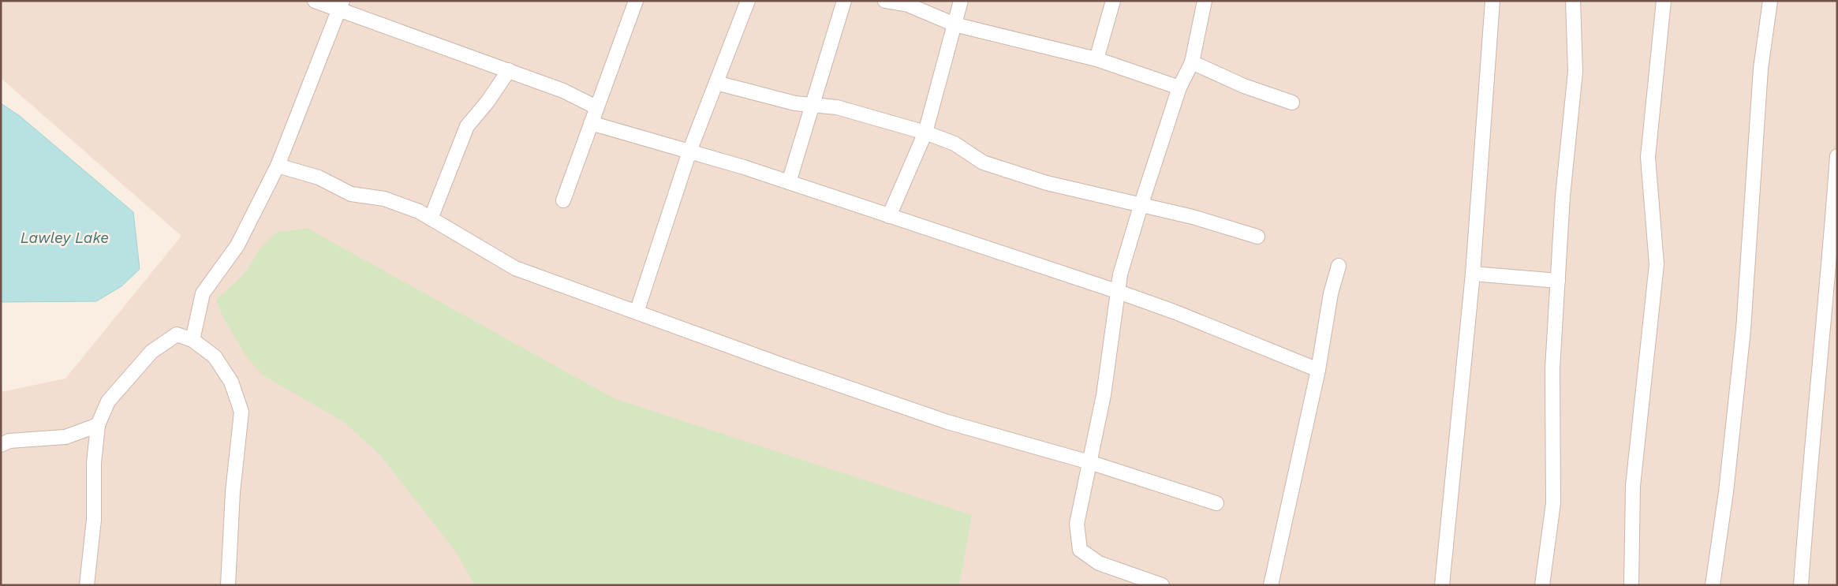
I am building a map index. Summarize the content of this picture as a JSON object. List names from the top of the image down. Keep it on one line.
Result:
{"water":["Lawley Lake"]}
